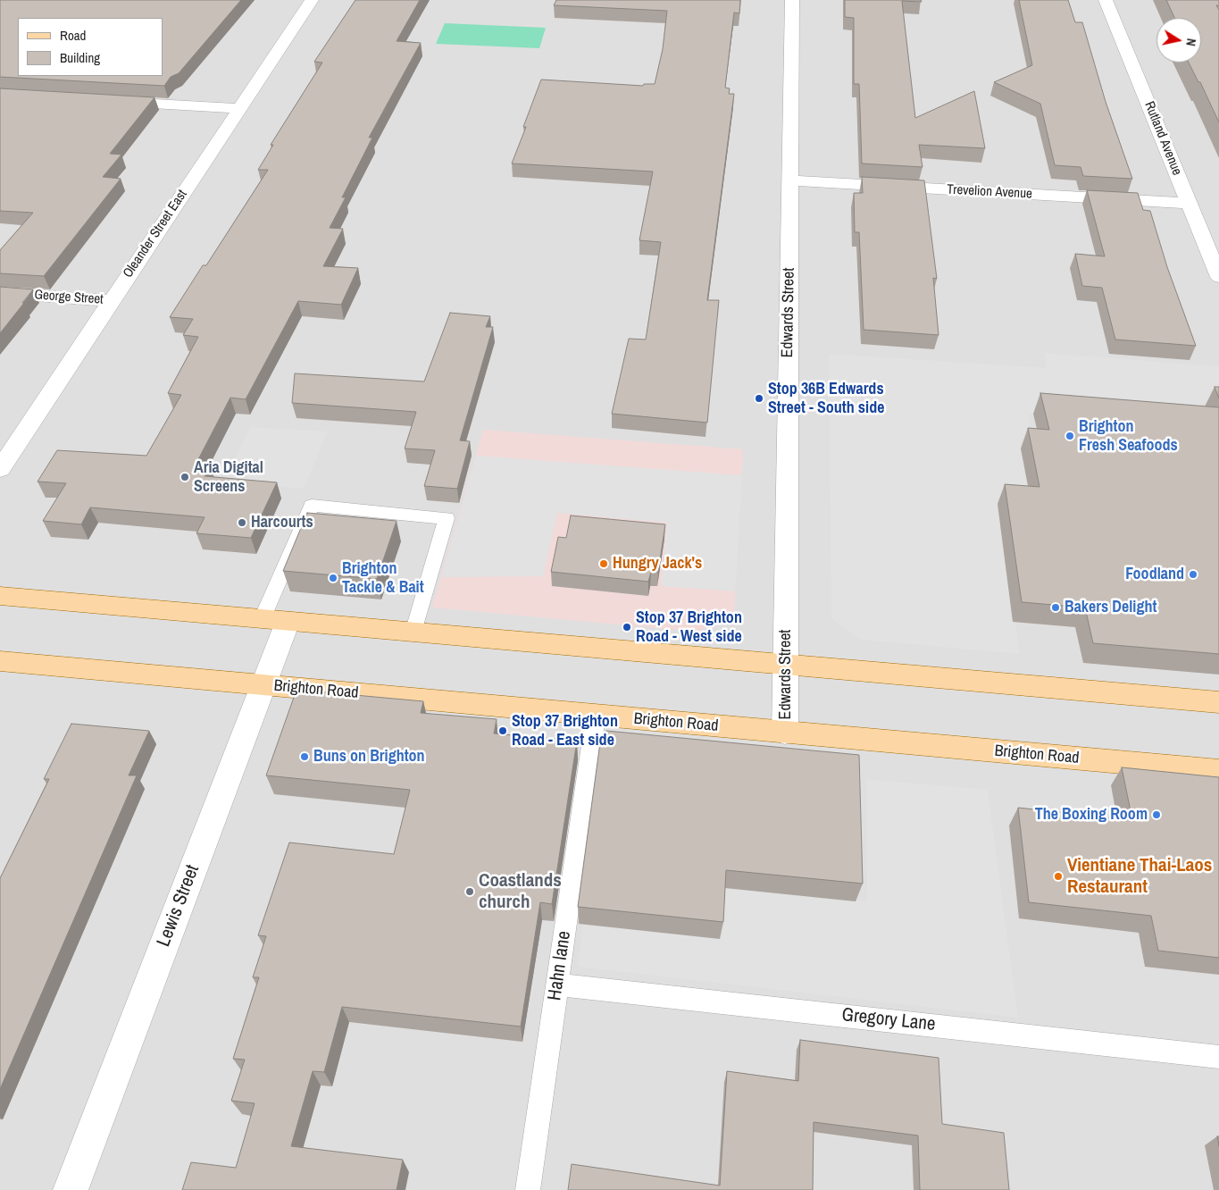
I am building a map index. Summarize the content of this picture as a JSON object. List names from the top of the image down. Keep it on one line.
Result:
{"streets":{"main road":["Brighton Road"],"street":["Rutland Avenue","Trevelion Avenue","Oleander Street East","George Street","Edwards Street","Lewis Street"],"lane":["Hahn lane","Gregory Lane"]},"crossings":[["Rutland Avenue","Trevelion Avenue"],["Trevelion Avenue","Edwards Street"],["Oleander Street East","George Street"],["Edwards Street","Brighton Road"],["Brighton Road","Lewis Street"],["Brighton Road","Hahn lane"],["Hahn lane","Gregory Lane"]],"places":["Stop 36B Edwards Street - South side","Brighton Fresh Seafoods","Aria Digital Screens","Harcourts","Hungry Jack's","Foodland","Brighton Tackle & Bait","Bakers Delight","Stop 37 Brighton Road - West side","Stop 37 Brighton Road - East side","Buns on Brighton","The Boxing Room","Vientiane Thai-Laos Restaurant","Coastlands church"],"legend":["Road","Building"],"north":"right"}
